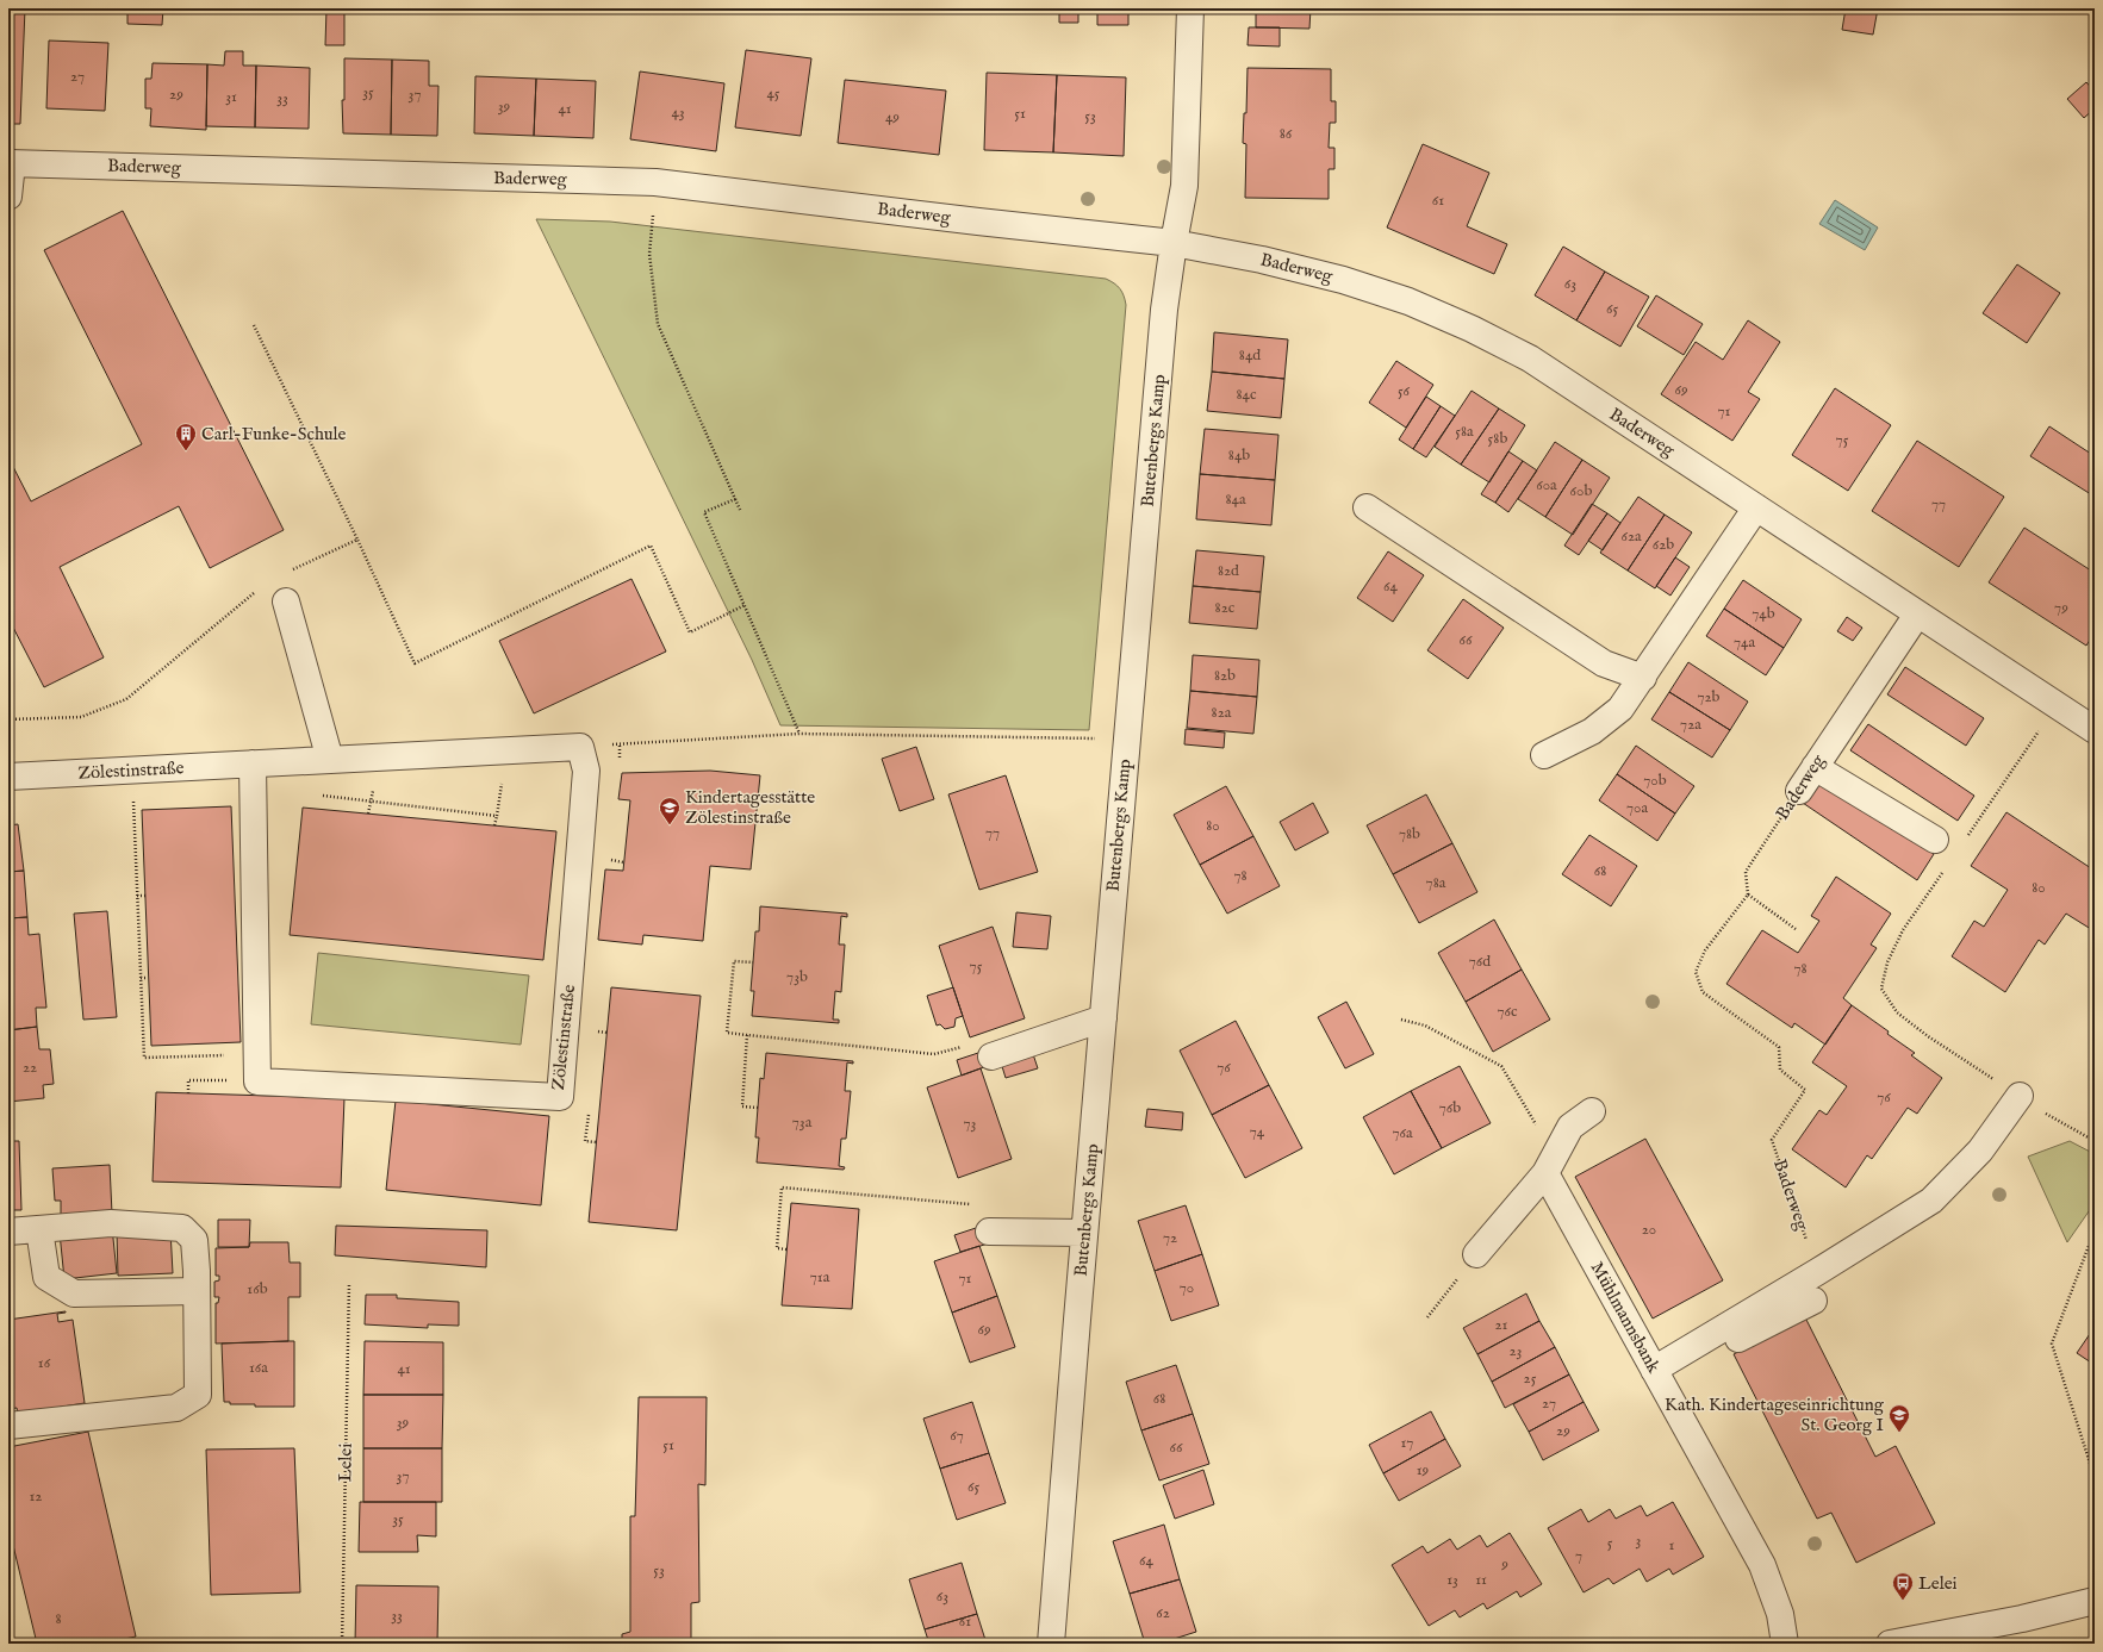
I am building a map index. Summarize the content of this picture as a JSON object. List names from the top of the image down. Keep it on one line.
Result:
{"streets":{"street":["Baderweg","Butenbergs Kamp","Zölestinstraße","Mühlmannsbank"],"path":["Lelei"]},"crossings":[["Baderweg","Butenbergs Kamp"]],"places":{"building":["Carl-Funke-Schule"],"school or university":["Kindertagesstätte Zölestinstraße","Kath. Kindertageseinrichtung St. Georg I"],"bus stop":["Lelei"]},"house_numbers":["27","35","45","29","37","31","33","39","41","43","51","53","49","86","61","63","65","84d","69","56","84c","71","58a","58b","75","84b","60a","60b","84a","77","62a","62b","82d","64","82c","79","74b","66","74a","82b","72b","82a","72a","70b","70a","80","77","78b","68","78","78a","80","76d","75","78","73b","76c","22","76","76","76b","73a","73","74","76a","20","72","71a","71","70","16b","21","69","23","16","16a","41","25","68","27","39","29","67","17","51","66","19","37","65","12","35","3","5","1","7","64","9","53","13","11","63","62","33","8","61"]}
